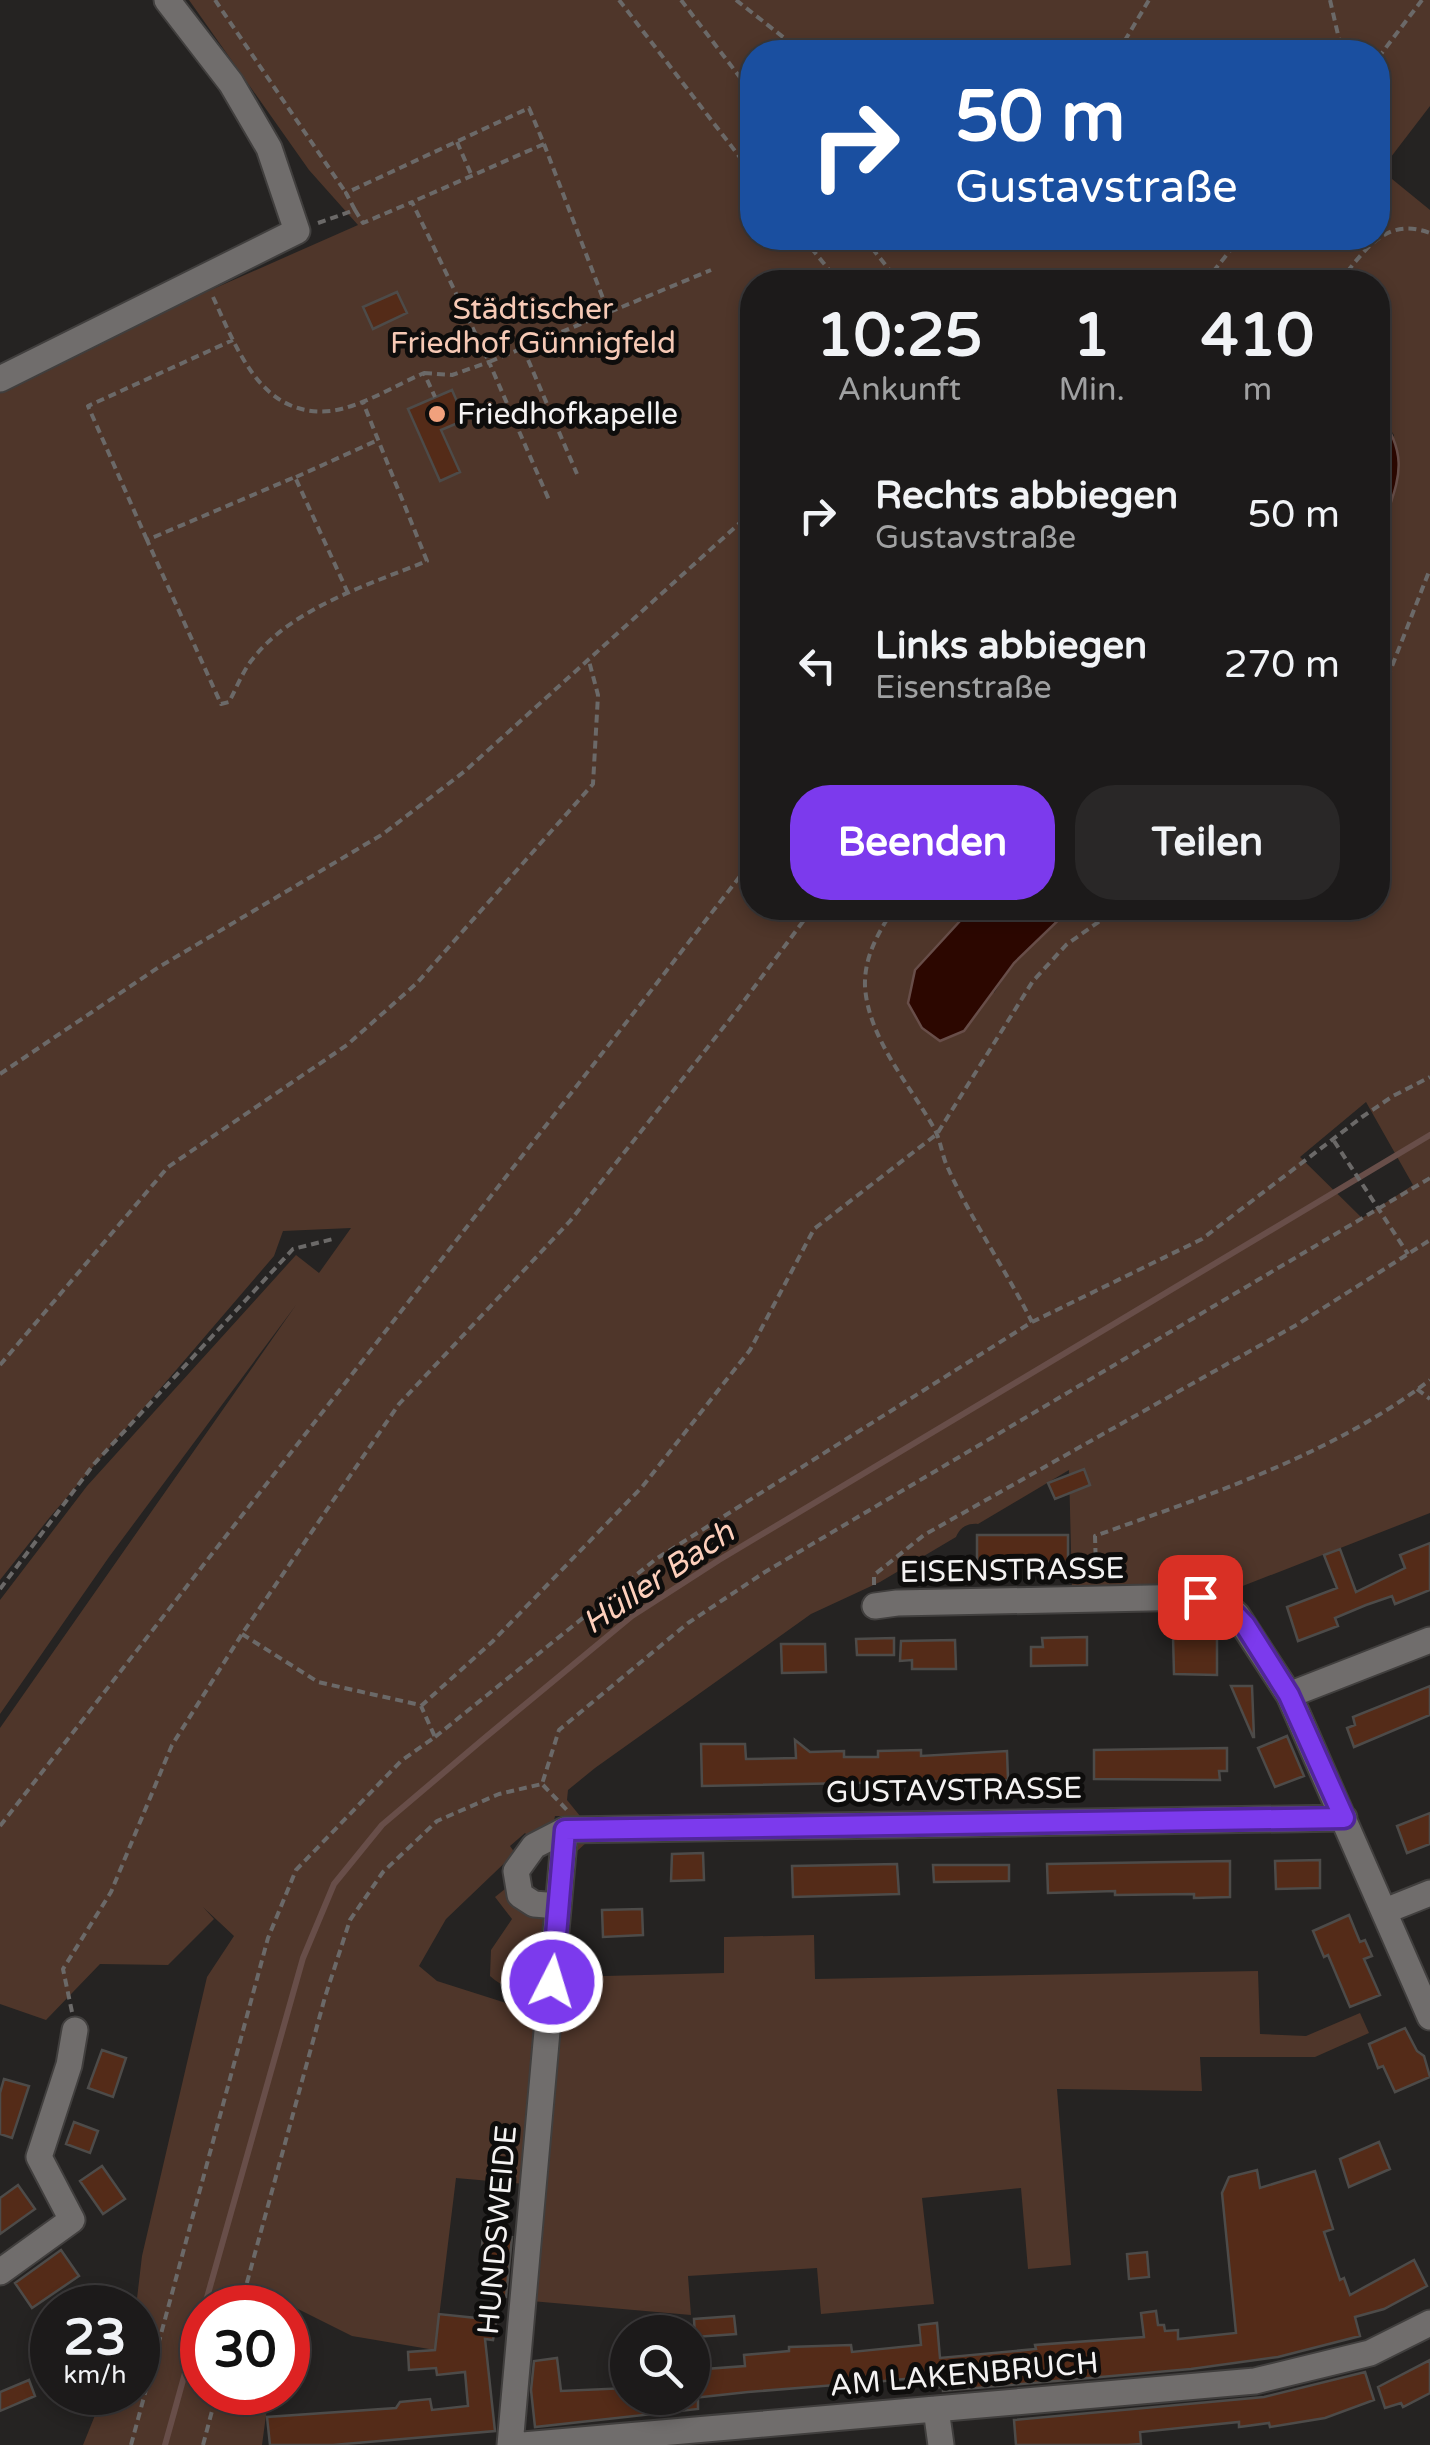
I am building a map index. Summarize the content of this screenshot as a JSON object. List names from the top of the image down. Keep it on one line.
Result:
{"streets":{"street":["EISENSTRASSE","GUSTAVSTRASSE","HUNDSWEIDE","AM LAKENBRUCH"]},"crossings":[["EISENSTRASSE","GUSTAVSTRASSE"]],"water":["Hüller Bach"],"parks":["Städtischer Friedhof Günnigfeld"],"places":["Friedhofkapelle"],"page":{"turn":["50 m","Gustavstraße"],"eta":["10:25","Ankunft","1","Min.","410","m"],"list":[{"name":"Rechts abbiegen","note":"Gustavstraße","value":"50 m"},{"name":"Links abbiegen","note":"Eisenstraße","value":"270 m"}],"buttons":["Beenden","Teilen"],"speed":"23 km/h","limit":"30"}}
